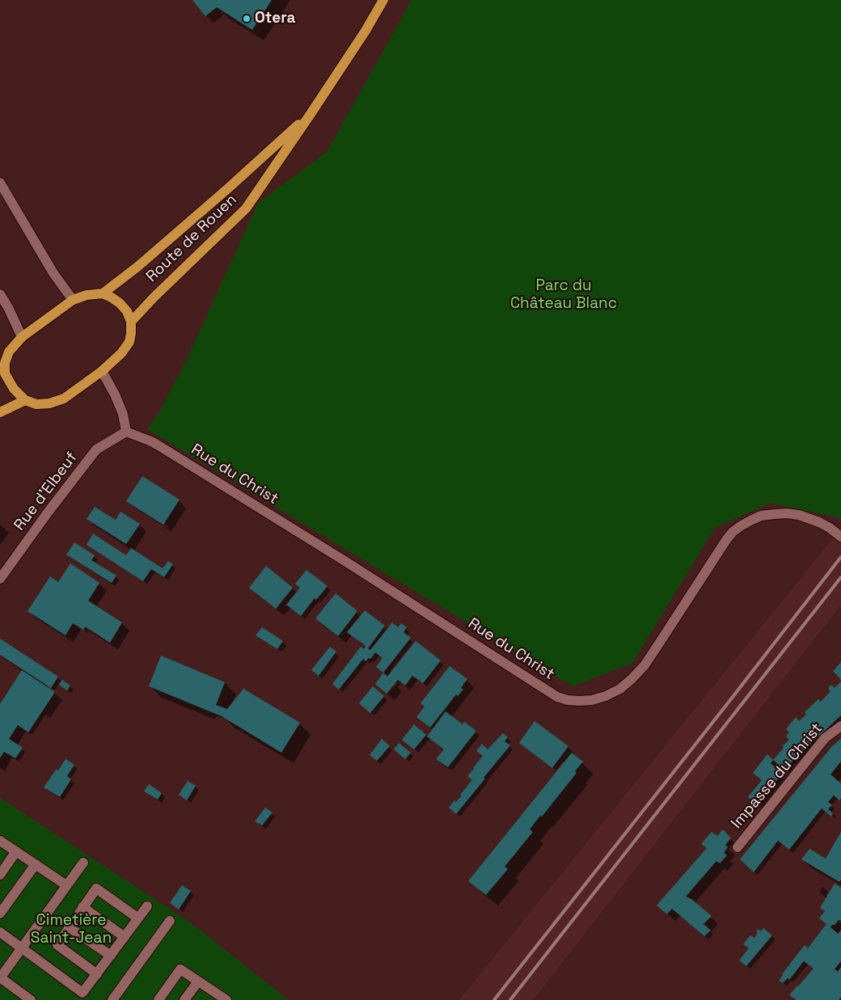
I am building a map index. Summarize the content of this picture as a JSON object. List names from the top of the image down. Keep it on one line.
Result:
{"streets":{"main road":["Route de Rouen"],"street":["Rue du Christ","Rue d'Elbeuf","Impasse du Christ"]},"crossings":[["Rue du Christ","Rue d'Elbeuf"]],"parks":["Parc du Château Blanc","Cimetière Saint-Jean"],"places":["Otera"]}
